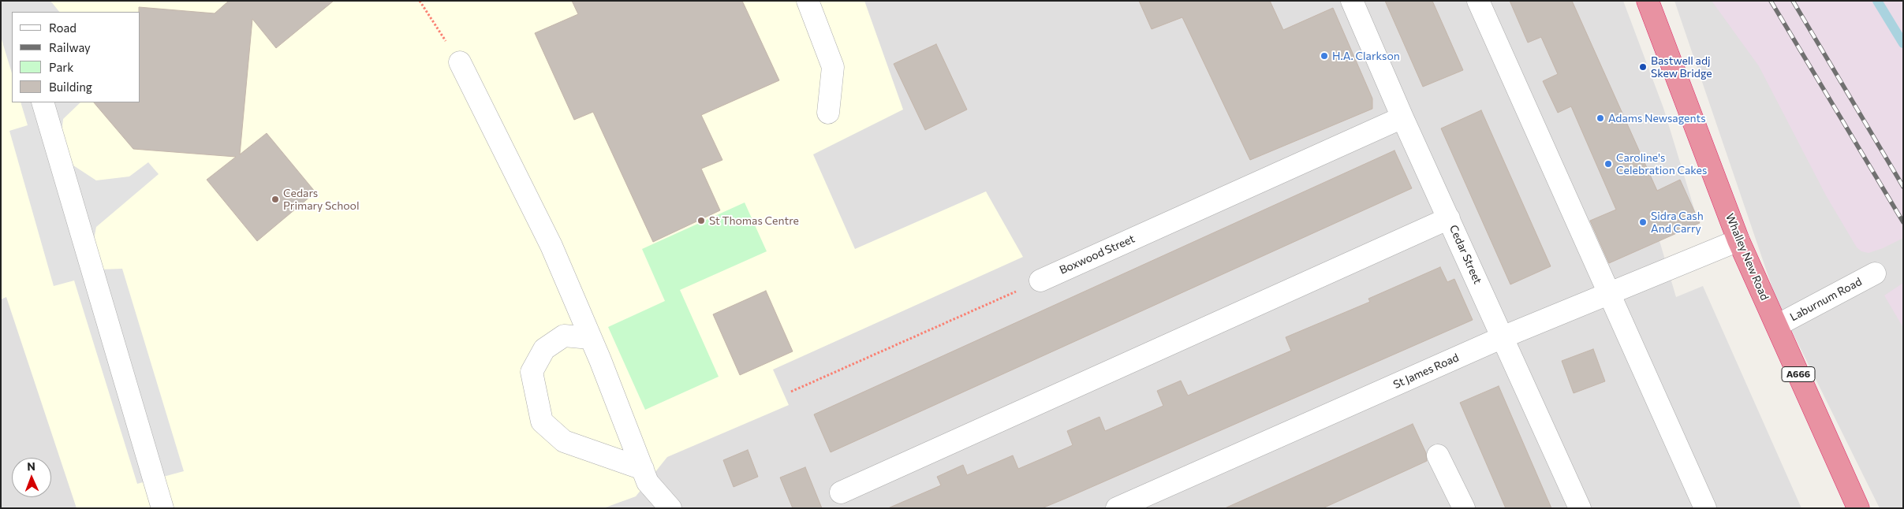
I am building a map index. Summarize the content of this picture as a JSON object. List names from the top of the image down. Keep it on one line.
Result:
{"streets":{"highway":["Whalley New Road","A666"],"street":["Boxwood Street","Cedar Street","Laburnum Road","St James Road"]},"crossings":[["Boxwood Street","Cedar Street"],["Cedar Street","St James Road"],["Whalley New Road","Laburnum Road"],["Whalley New Road","St James Road"]],"places":["H.A. Clarkson","Bastwell adj Skew Bridge","Adams Newsagents","Caroline's Celebration Cakes","Cedars Primary School","St Thomas Centre","Sidra Cash And Carry"],"legend":["Road","Railway","Park","Building"],"north":"top"}
